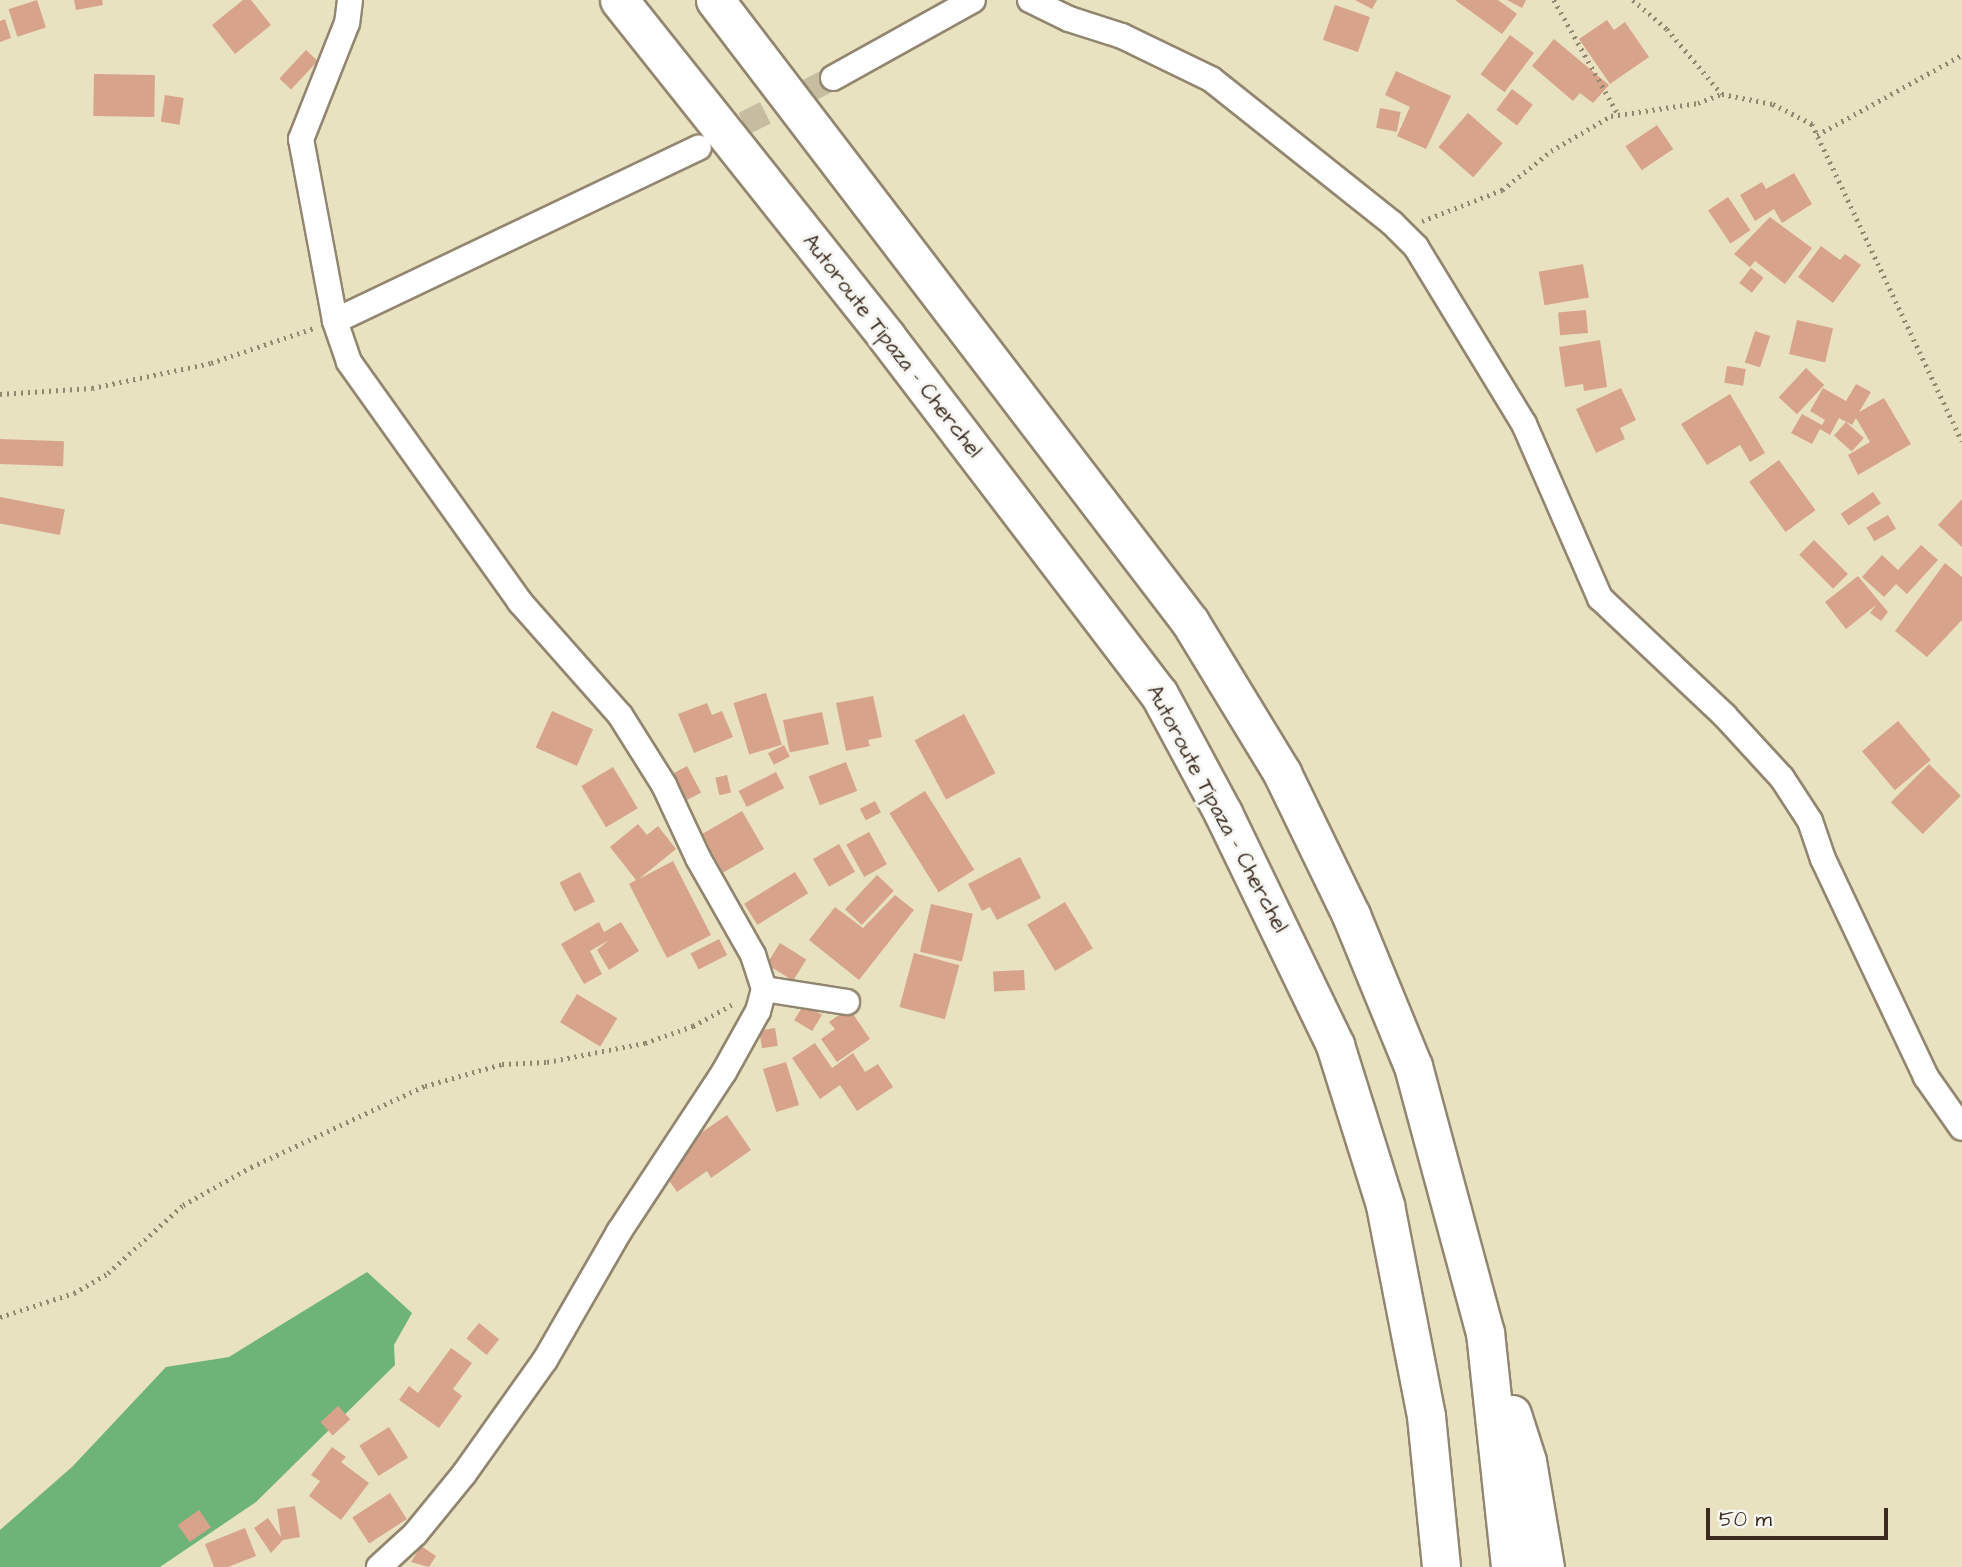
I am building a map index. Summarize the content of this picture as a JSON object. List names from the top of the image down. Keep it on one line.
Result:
{"streets":{"highway":["Autoroute Tipaza - Cherchel"]},"scale_bar":"50 m"}
